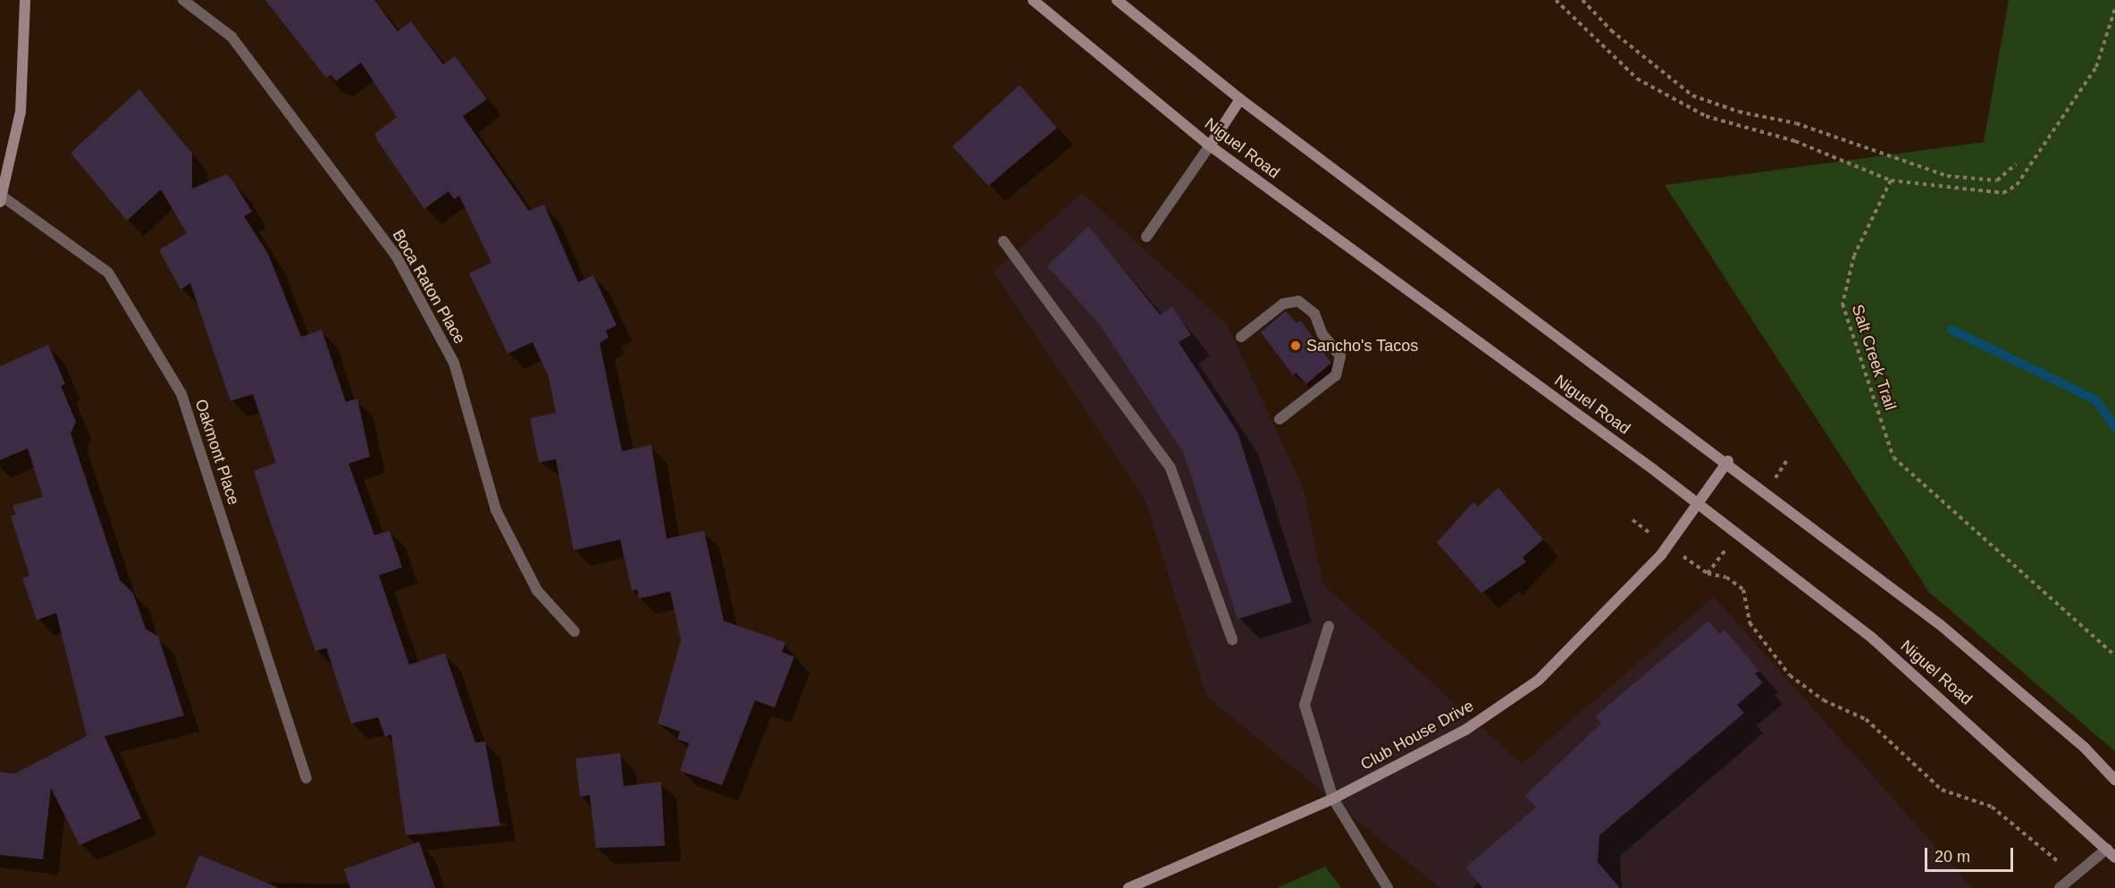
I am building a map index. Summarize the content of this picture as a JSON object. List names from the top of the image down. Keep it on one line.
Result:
{"streets":{"main road":["Niguel Road","Club House Drive"],"street":["Boca Raton Place","Oakmont Place"],"path":["Salt Creek Trail"]},"crossings":[["Niguel Road","Club House Drive"]],"places":["Sancho's Tacos"],"scale_bar":"20 m"}
